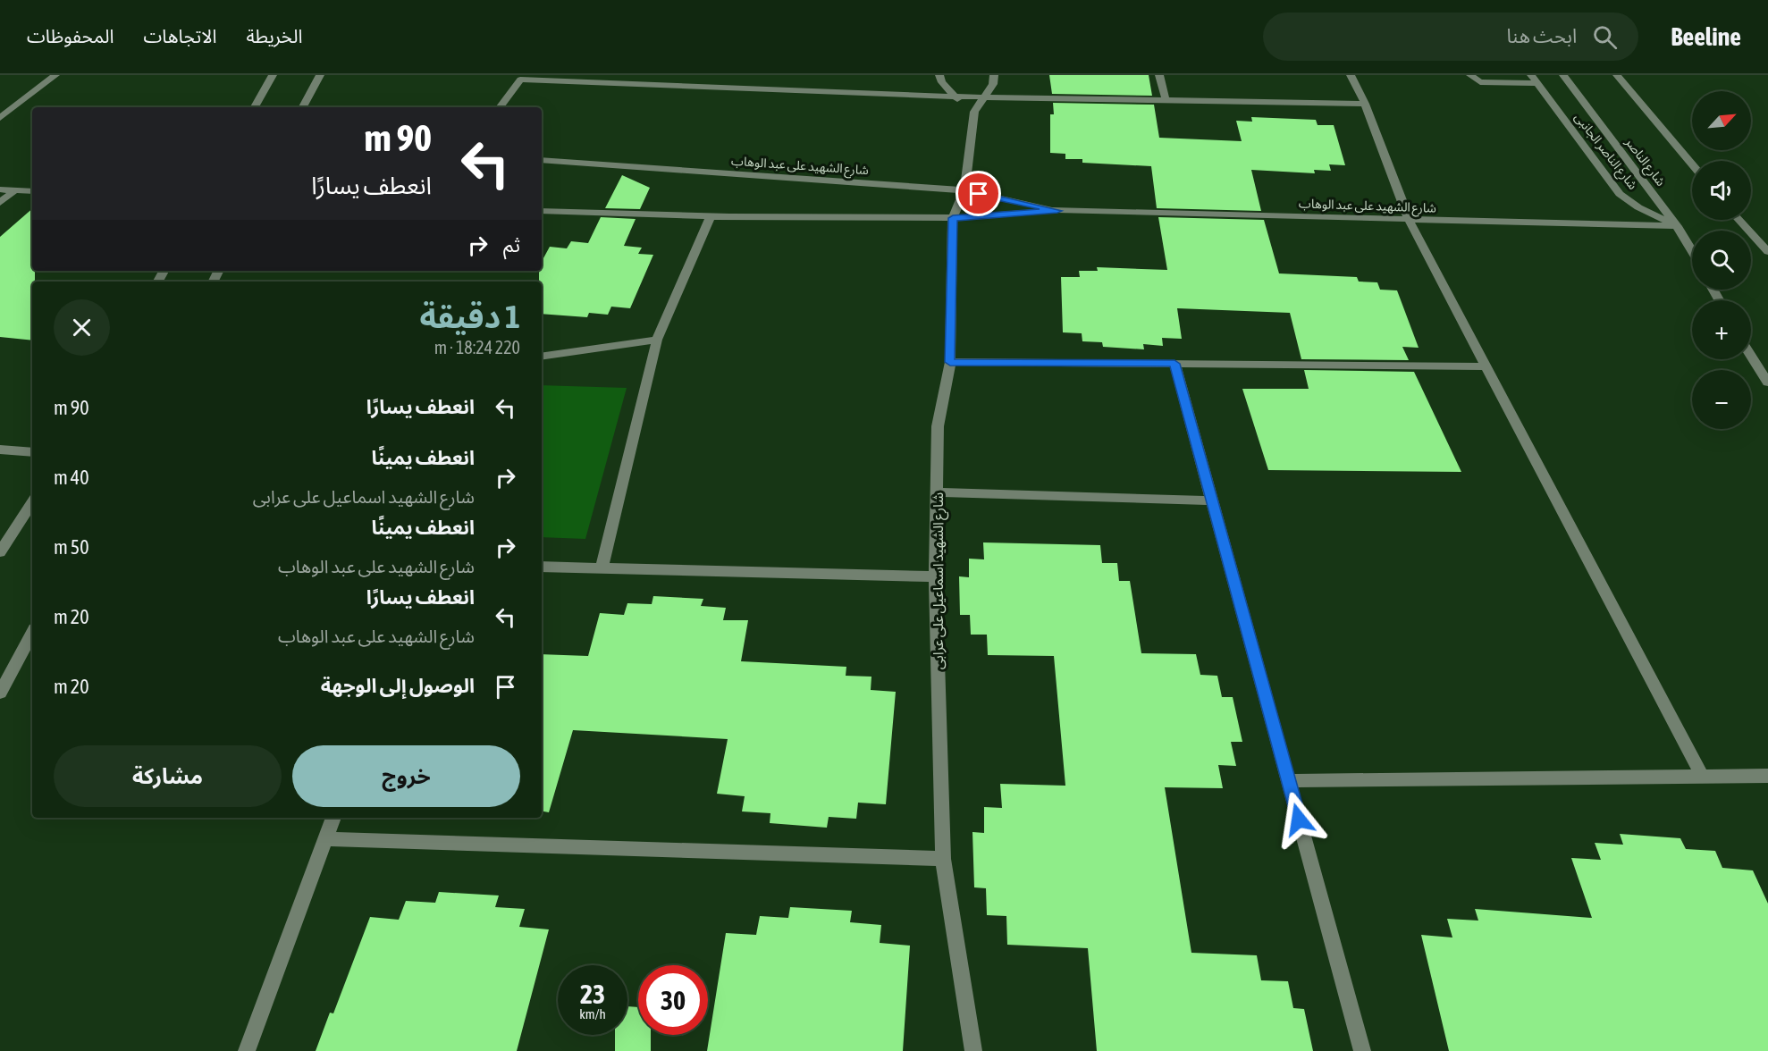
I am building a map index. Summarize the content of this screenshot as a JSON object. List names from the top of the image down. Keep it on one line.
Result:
{"streets":{"street":["شارع الناصر الجانبى","شارع الناصر","شارع الشهيد على عبد الوهاب","شارع الشهيد اسماعيل على عرابى"]},"crossings":[["شارع الناصر الجانبى","شارع الناصر"],["شارع الناصر الجانبى","شارع الشهيد على عبد الوهاب"],["شارع الناصر","شارع الشهيد على عبد الوهاب"],["شارع الشهيد على عبد الوهاب","شارع الشهيد اسماعيل على عرابى"]],"north":"top right","page":{"header":"Beeline","search":"ابحث هنا","nav":["الخريطة","الاتجاهات","المحفوظات"],"map_buttons":["+","−"],"turn":["90 m","انعطف يسارًا"],"then":"ثم","heading":["1 دقيقة","220 m · 18:24"],"list":[{"name":"انعطف يسارًا","value":"90 m"},{"name":"انعطف يمينًا","note":"شارع الشهيد اسماعيل على عرابى","value":"40 m"},{"name":"انعطف يمينًا","note":"شارع الشهيد على عبد الوهاب","value":"50 m"},{"name":"انعطف يسارًا","note":"شارع الشهيد على عبد الوهاب","value":"20 m"},{"name":"الوصول إلى الوجهة","value":"20 m"}],"buttons":["خروج","مشاركة"],"speed":"23 km/h","limit":"30"}}
